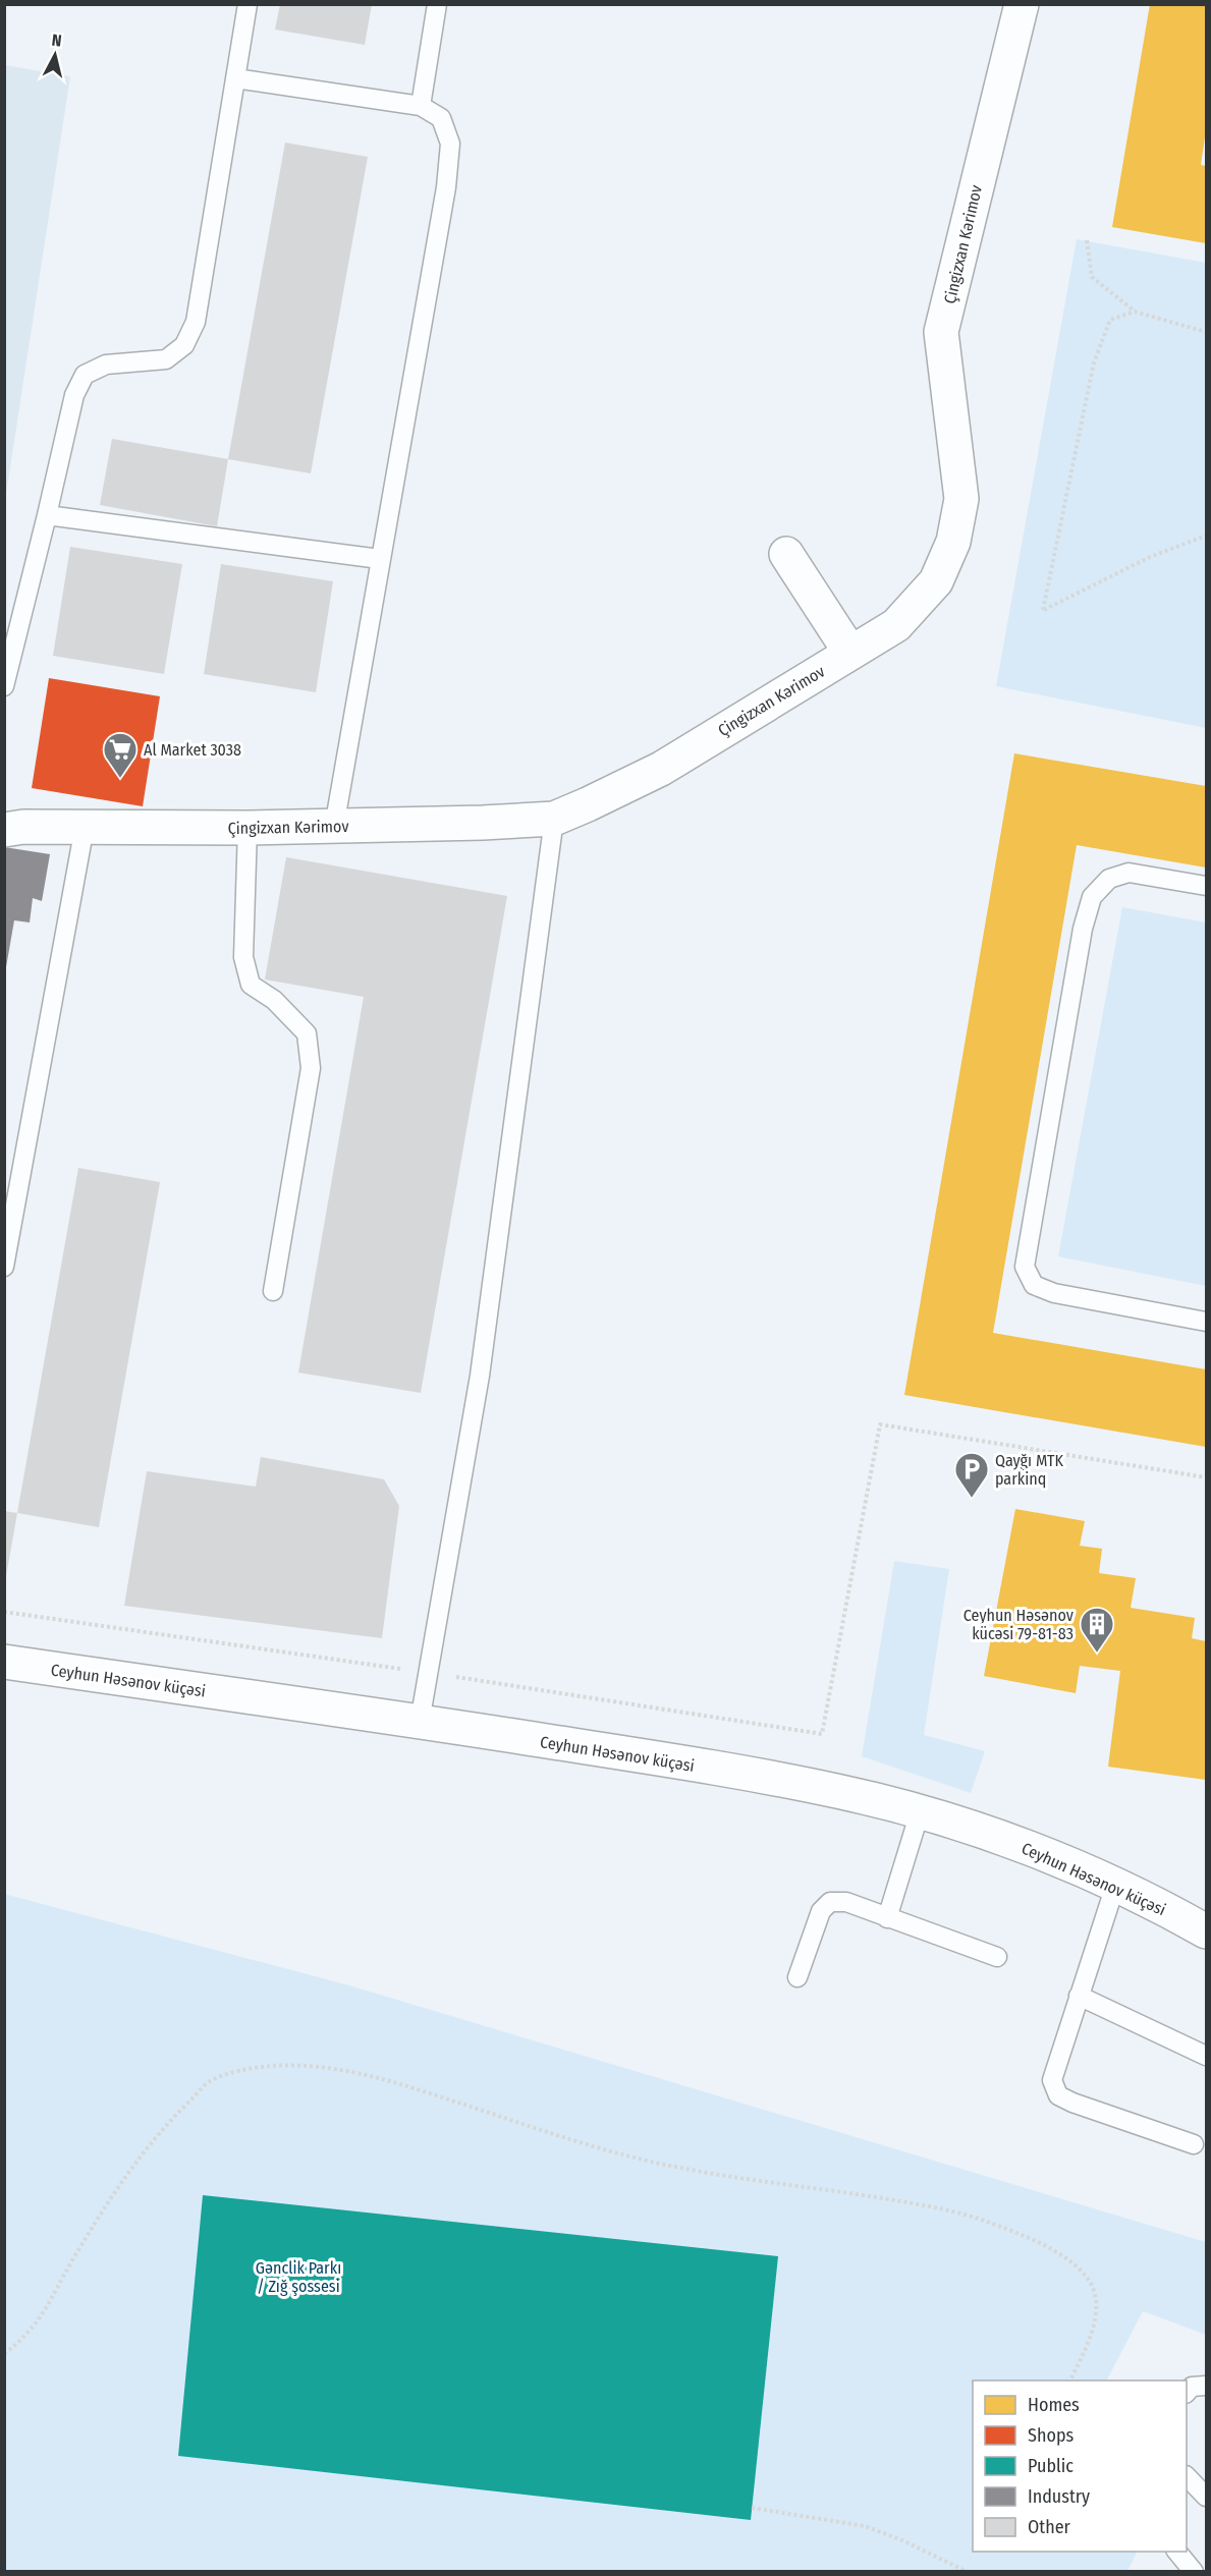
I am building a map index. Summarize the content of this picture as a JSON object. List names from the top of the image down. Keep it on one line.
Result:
{"streets":{"street":["Çingizxan Kərimov","Ceyhun Həsənov küçəsi"]},"parks":["Gənclik Parkı / Zığ şossesi"],"places":{"supermarket":["Al Market 3038"],"parking":["Qayğı MTK parkinq"],"building":["Ceyhun Həsənov kücəsi 79-81-83"]},"legend":["Homes","Shops","Public","Industry","Other"],"north":"top"}
